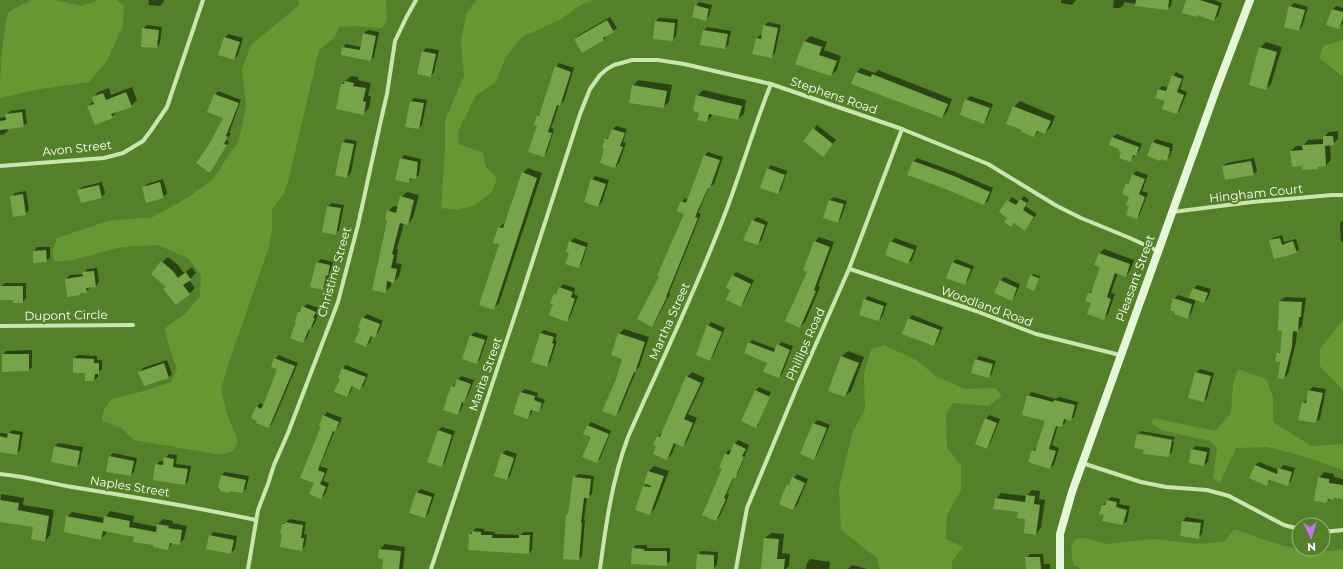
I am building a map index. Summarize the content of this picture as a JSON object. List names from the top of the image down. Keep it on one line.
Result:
{"streets":{"street":["Stephens Road","Avon Street","Hingham Court","Christine Street","Pleasant Street","Woodland Road","Dupont Circle","Martha Street","Phillips Road","Marita Street","Naples Street"]},"crossings":[["Stephens Road","Pleasant Street"],["Stephens Road","Martha Street"],["Stephens Road","Phillips Road"],["Stephens Road","Marita Street"],["Hingham Court","Pleasant Street"],["Christine Street","Naples Street"],["Pleasant Street","Woodland Road"],["Woodland Road","Phillips Road"]],"north":"bottom"}
